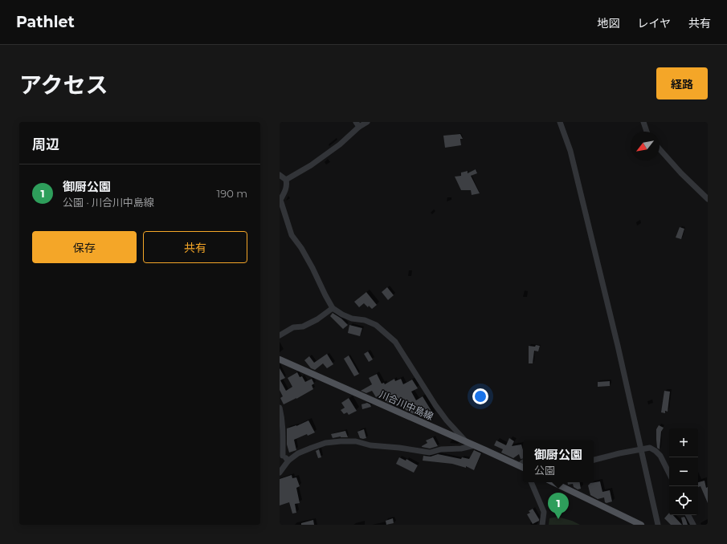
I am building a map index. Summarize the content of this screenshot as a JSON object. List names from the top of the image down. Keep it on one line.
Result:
{"streets":{"main road":["川合川中島線"]},"north":"bottom left","page":{"header":"Pathlet","nav":["地図","レイヤ","共有"],"title":"アクセス","buttons":["経路",["保存","共有"]],"heading":"周辺","list":[{"mark":"1","name":"御厨公園","note":"公園 · 川合川中島線","value":"190 m"}],"map_buttons":["+","−"],"popup":["御厨公園","公園"],"pins":"1"}}
